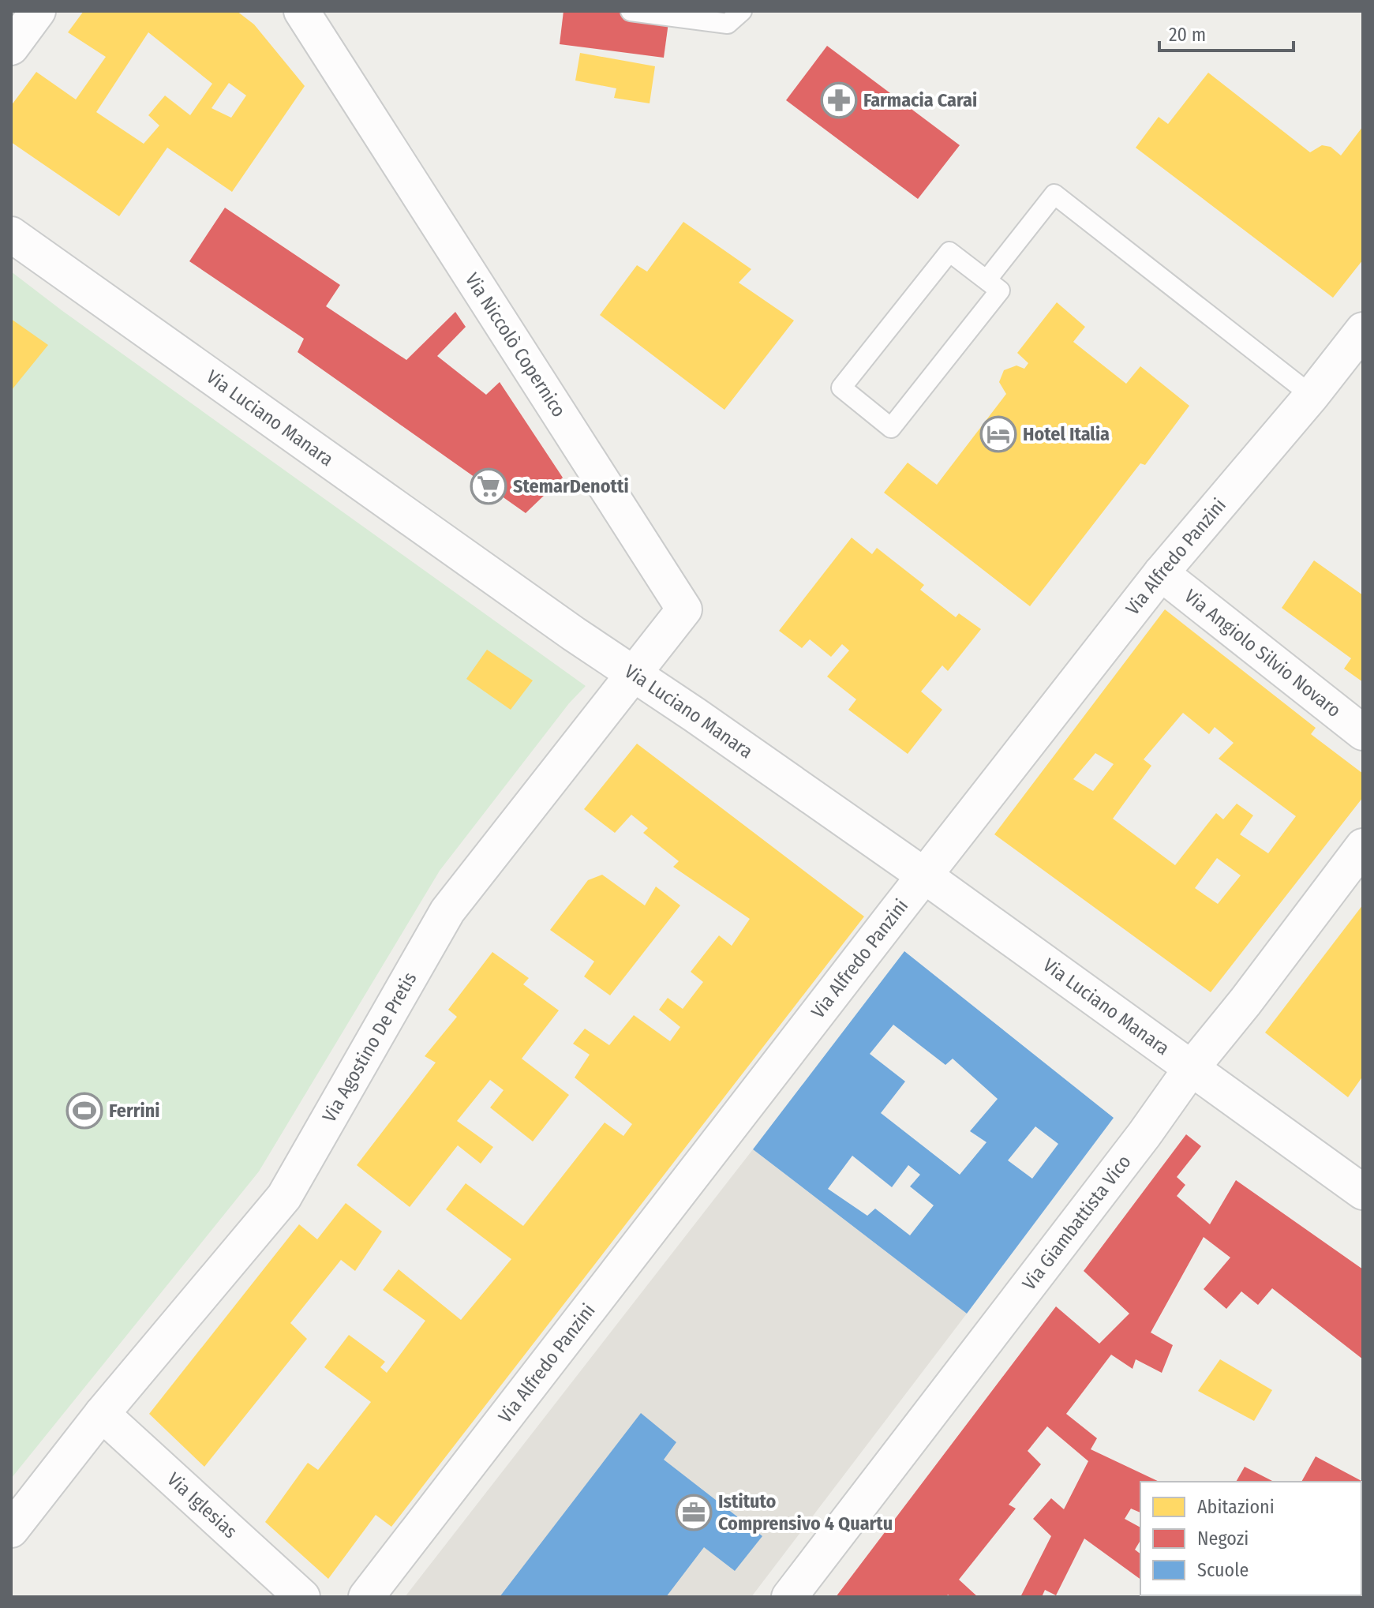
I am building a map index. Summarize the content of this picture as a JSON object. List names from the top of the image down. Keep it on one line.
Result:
{"streets":{"street":["Via Niccolò Copernico","Via Luciano Manara","Via Alfredo Panzini","Via Angiolo Silvio Novaro","Via Agostino De Pretis","Via Giambattista Vico","Via Iglesias"]},"crossings":[["Via Niccolò Copernico","Via Luciano Manara"],["Via Niccolò Copernico","Via Agostino De Pretis"],["Via Luciano Manara","Via Alfredo Panzini"],["Via Luciano Manara","Via Agostino De Pretis"],["Via Luciano Manara","Via Giambattista Vico"],["Via Alfredo Panzini","Via Angiolo Silvio Novaro"],["Via Agostino De Pretis","Via Iglesias"]],"places":{"pharmacy":["Farmacia Carai"],"hotel":["Hotel Italia"],"supermarket":["StemarDenotti"],"sports":["Ferrini"],"office":["Istituto Comprensivo 4 Quartu"]},"legend":["Abitazioni","Negozi","Scuole"],"scale_bar":"20 m"}
